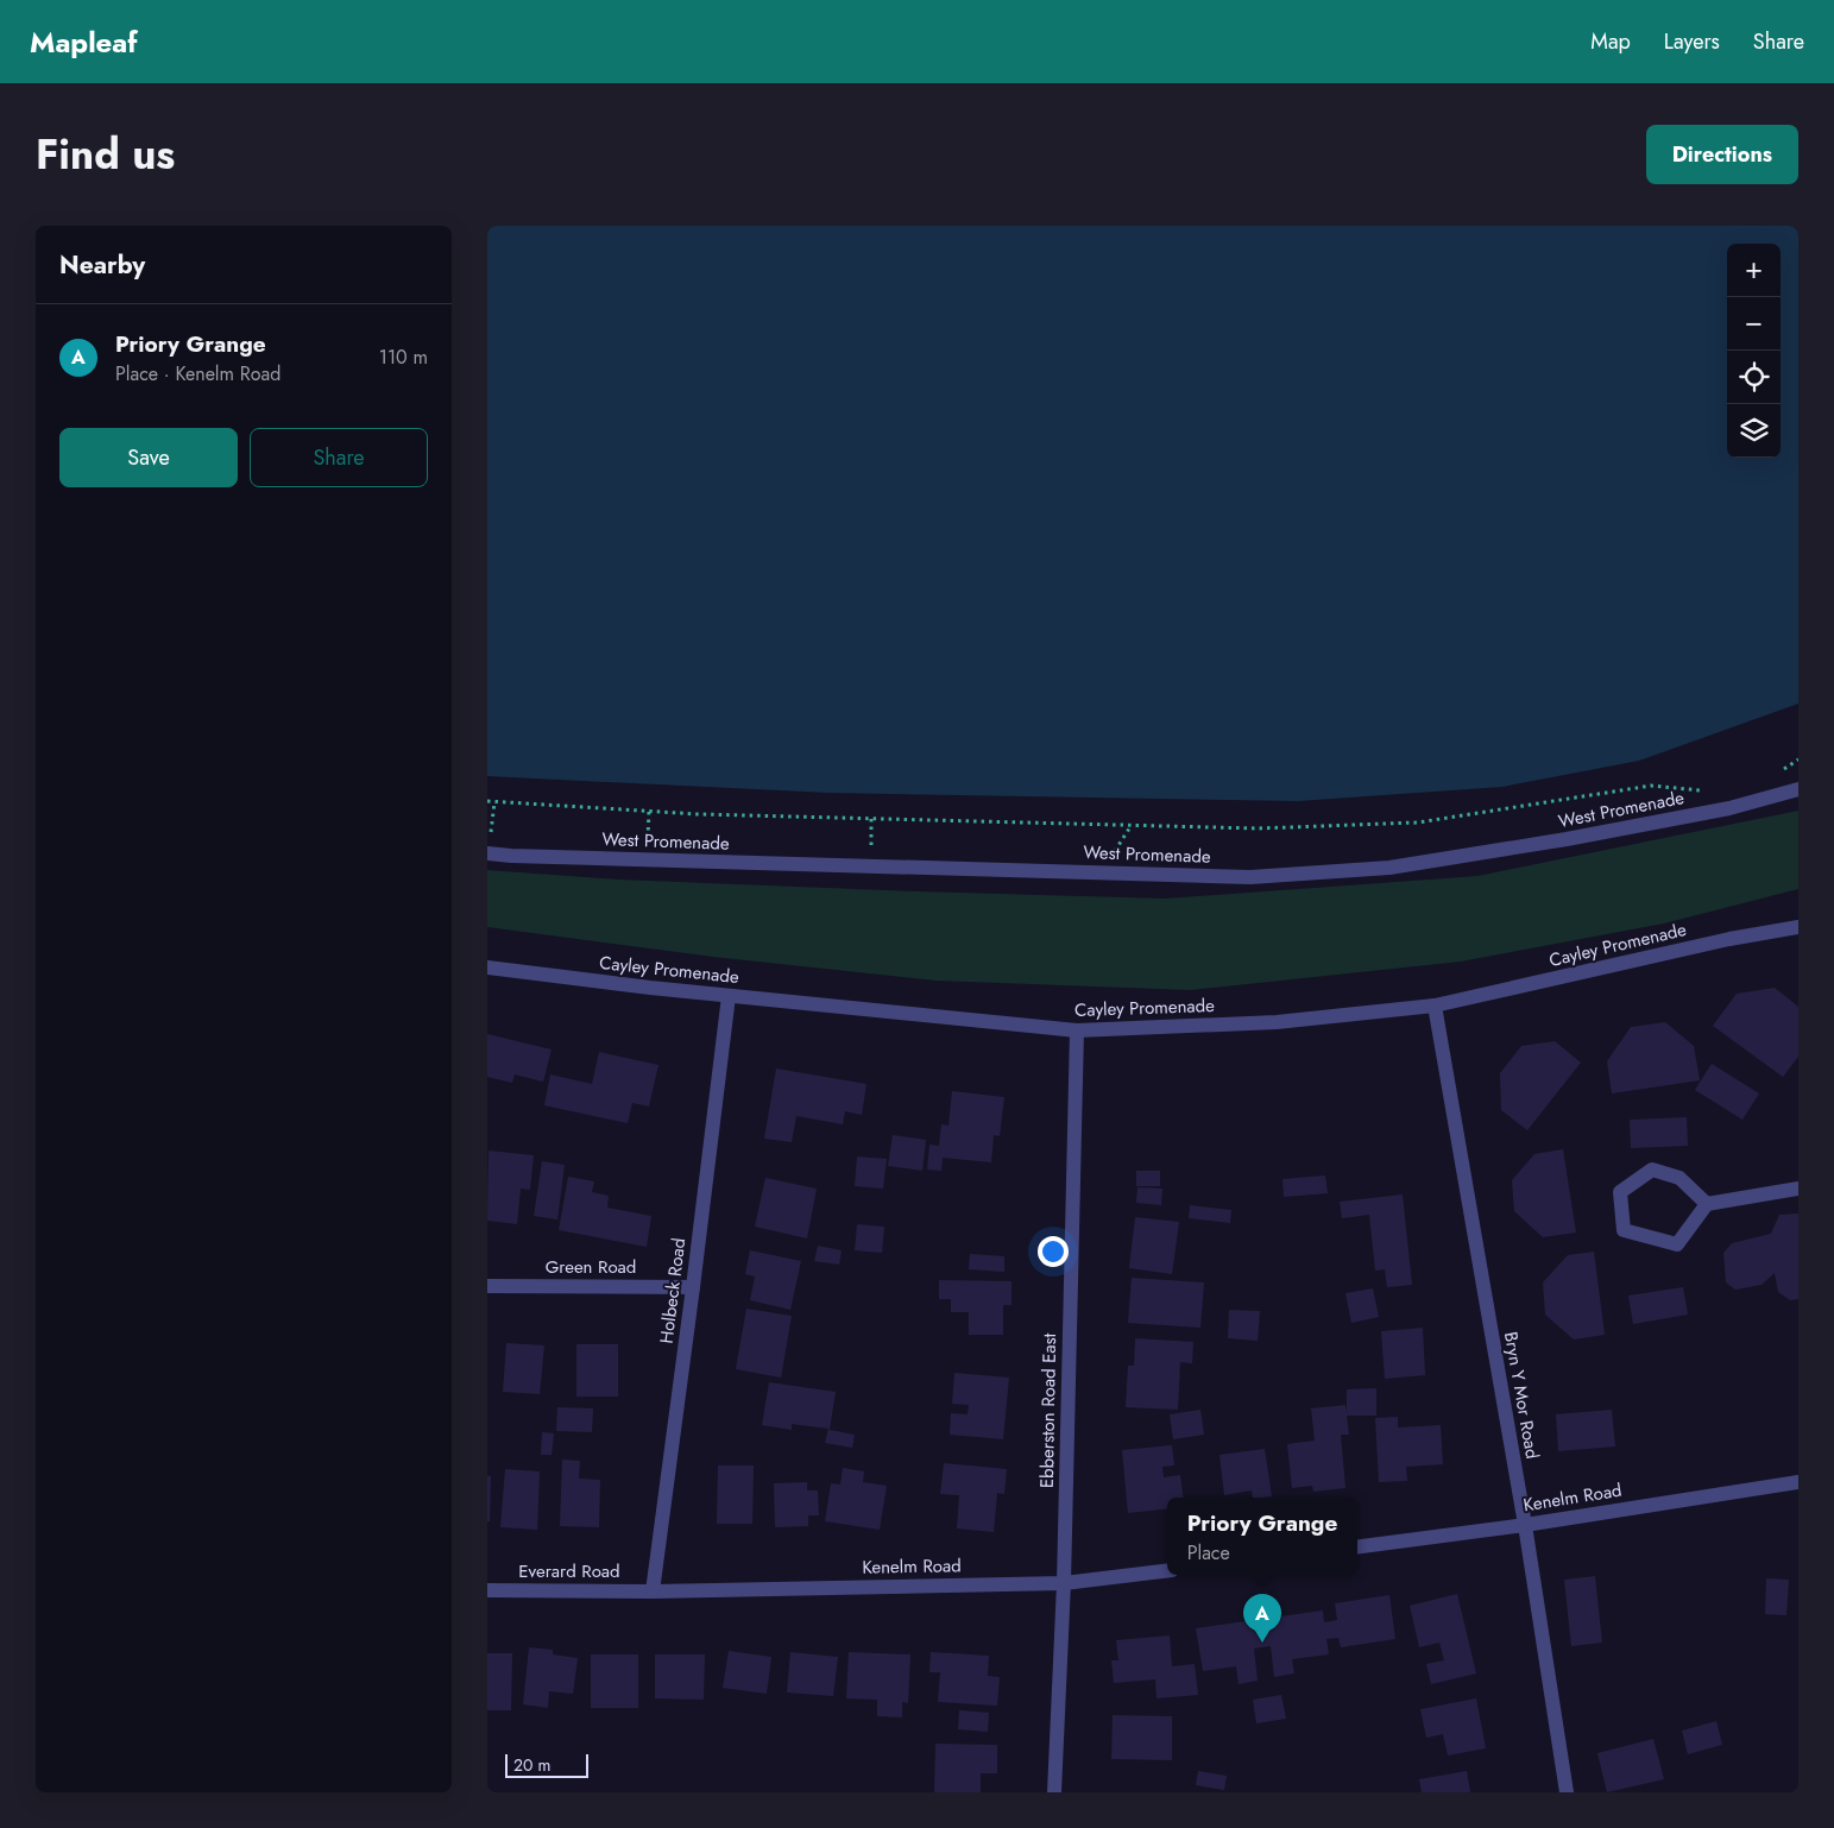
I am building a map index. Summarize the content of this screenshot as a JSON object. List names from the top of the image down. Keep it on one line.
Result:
{"streets":{"street":["West Promenade","Cayley Promenade","Green Road","Holbeck Road","Bryn Y Mor Road","Ebberston Road East","Kenelm Road","Everard Road"]},"crossings":[["Cayley Promenade","Holbeck Road"],["Cayley Promenade","Bryn Y Mor Road"],["Cayley Promenade","Ebberston Road East"],["Green Road","Holbeck Road"],["Holbeck Road","Kenelm Road"],["Holbeck Road","Everard Road"],["Bryn Y Mor Road","Kenelm Road"],["Ebberston Road East","Kenelm Road"],["Kenelm Road","Everard Road"]],"scale_bar":"20 m","page":{"header":"Mapleaf","nav":["Map","Layers","Share"],"title":"Find us","buttons":["Directions",["Save","Share"]],"heading":"Nearby","map_buttons":["+","−"],"list":[{"mark":"A","name":"Priory Grange","note":"Place · Kenelm Road","value":"110 m"}],"popup":["Priory Grange","Place"],"pins":"A","scale":"20 m"}}
